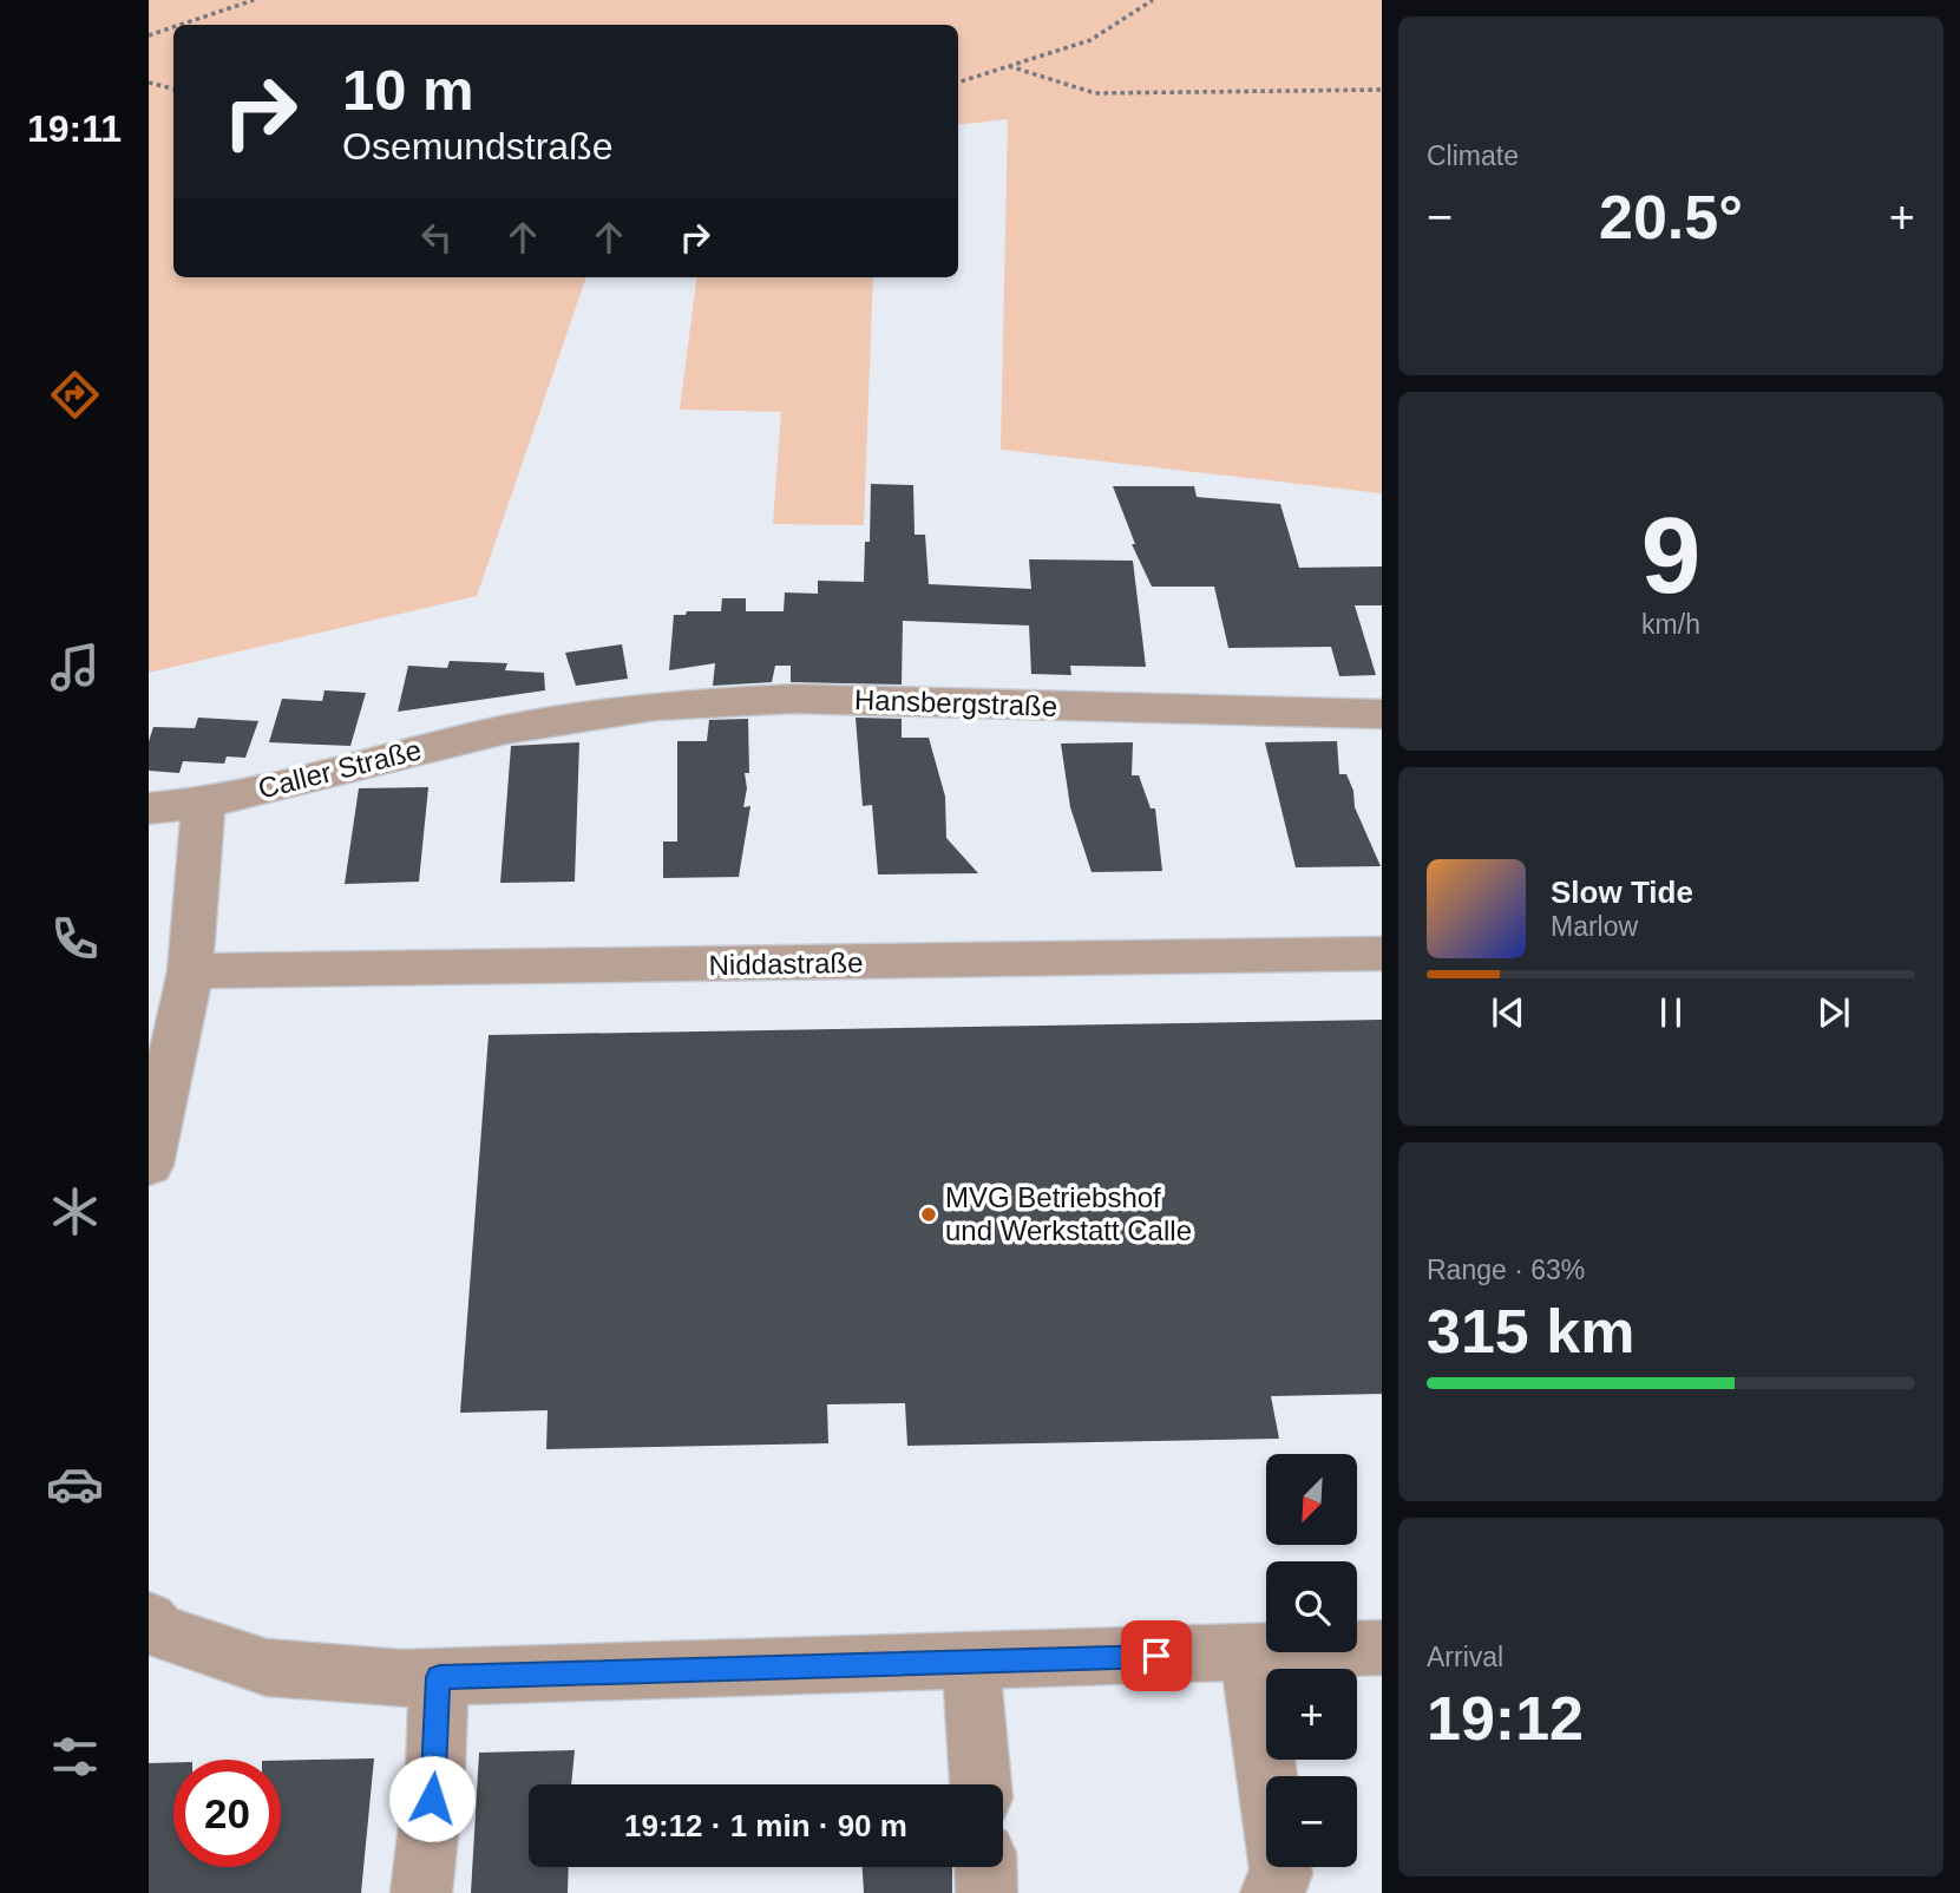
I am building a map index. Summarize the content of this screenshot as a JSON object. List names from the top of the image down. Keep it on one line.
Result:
{"streets":{"street":["Hansbergstraße","Caller Straße","Niddastraße"]},"crossings":[["Hansbergstraße","Caller Straße"]],"places":["MVG Betriebshof und Werkstatt Calle"],"north":"bottom left","page":{"tabs":"19:11","tile":["Climate",["9","km/h"],["Range · 63%","315 km"],["Arrival","19:12"]],"turn":["10 m","Osemundstraße"],"heat":["−","20.5°","+"],"song":["Slow Tide","Marlow"],"map_buttons":["+","−"],"limit":"20","trip":"19:12 · 1 min · 90 m"}}
